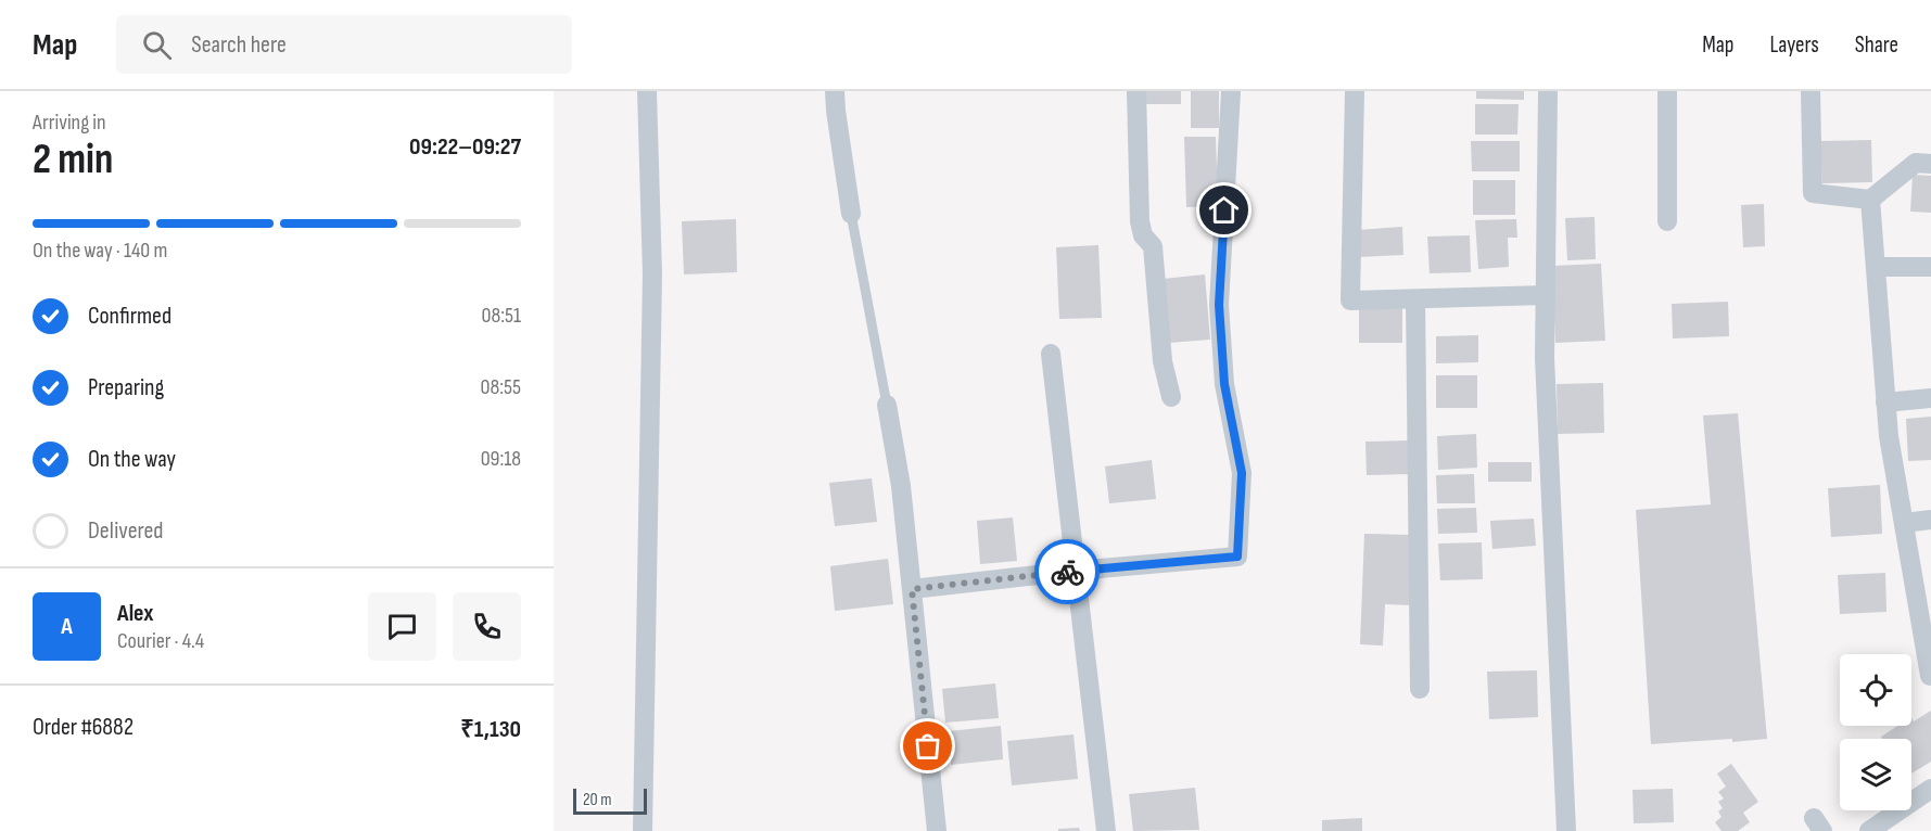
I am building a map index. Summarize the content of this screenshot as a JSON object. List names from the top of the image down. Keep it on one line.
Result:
{"scale_bar":"20 m","page":{"header":"Map","search":"Search here","nav":["Map","Layers","Share"],"heading":["2 min","Arriving in","09:22–09:27"],"panel":["Alex","Courier · 4.4","Order #6882","₹1,130"],"bar":"On the way · 140 m","list":[["Confirmed","08:51"],["Preparing","08:55"],["On the way","09:18"],"Delivered"],"round":"A","scale":"20 m"}}
